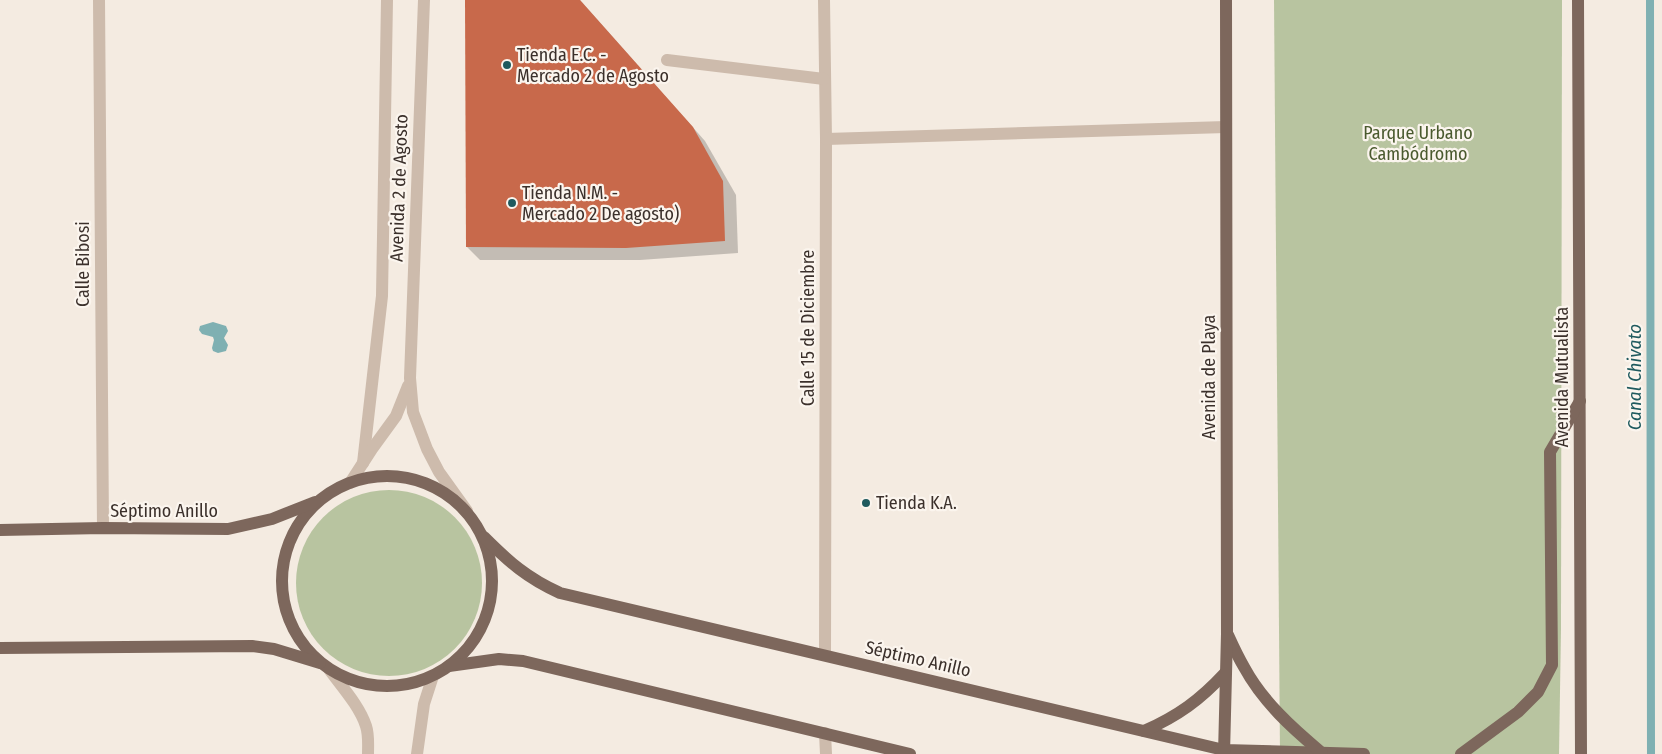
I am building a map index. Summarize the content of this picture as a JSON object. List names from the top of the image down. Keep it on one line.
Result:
{"streets":{"main road":["Avenida de Playa","Avenida Mutualista","Séptimo Anillo"],"street":["Avenida 2 de Agosto","Calle Bibosi","Calle 15 de Diciembre"]},"crossings":[["Calle Bibosi","Séptimo Anillo"],["Calle 15 de Diciembre","Séptimo Anillo"],["Avenida de Playa","Séptimo Anillo"]],"water":["Canal Chivato"],"parks":["Parque Urbano Cambódromo"],"places":["Tienda E.C. - Mercado 2 de Agosto","Tienda N.M. - Mercado 2 De agosto)","Tienda K.A."]}
